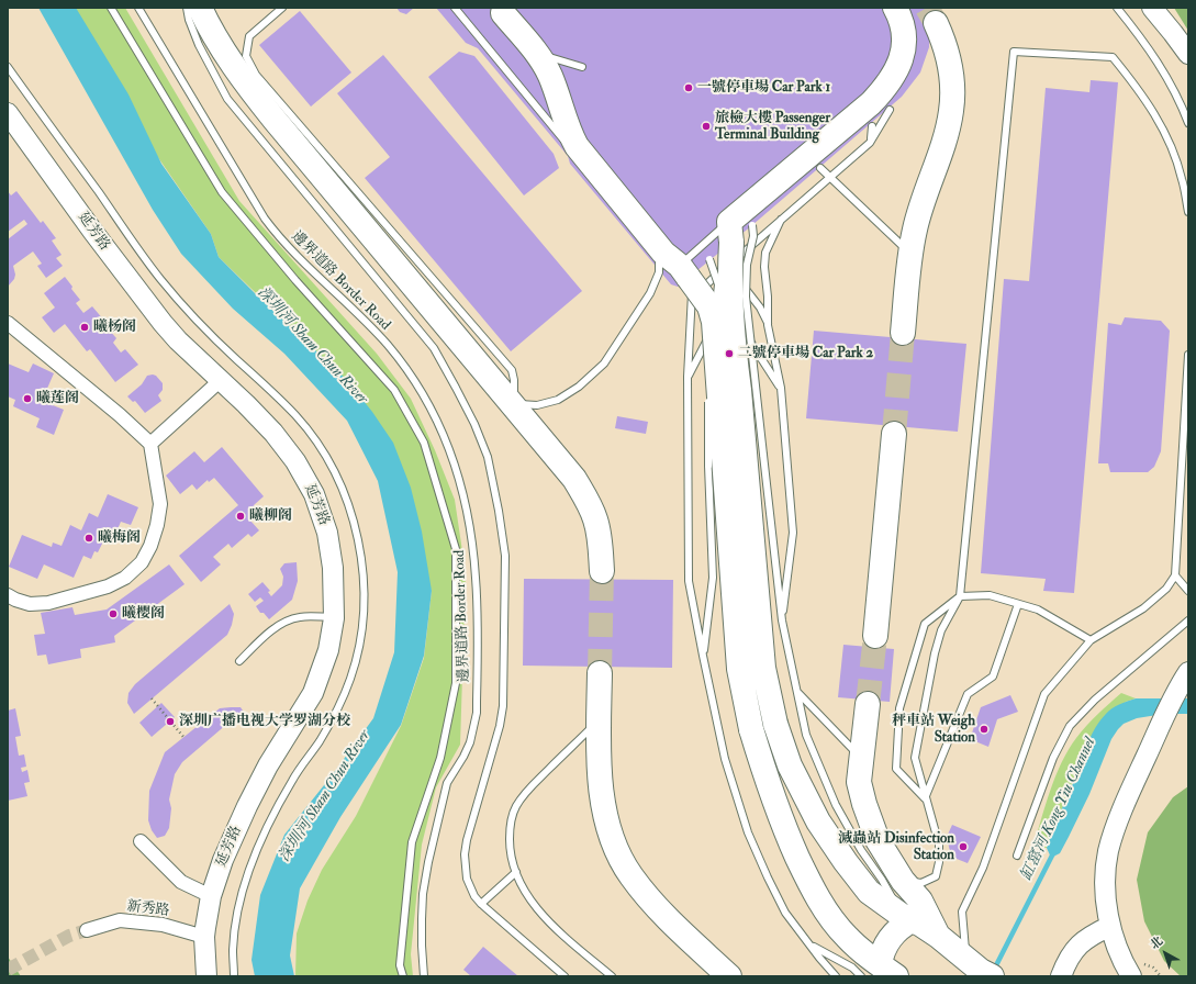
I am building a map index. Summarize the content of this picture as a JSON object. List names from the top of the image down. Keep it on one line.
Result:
{"streets":{"main road":["延芳路"],"street":["新秀路"],"lane":["邊界道路 Border Road"]},"crossings":[["延芳路","新秀路"]],"water":["深圳河 Sham Chun River","缸窰河 Kong Yiu Channel"],"places":["一號停車場 Car Park 1","旅檢大樓 Passenger Terminal Building","曦杨阁","二號停車場 Car Park 2","曦莲阁","曦柳阁","曦梅阁","曦樱阁","深圳广播电视大学罗湖分校","秤車站 Weigh Station","滅蟲站 Disinfection Station"],"north":"top left"}
